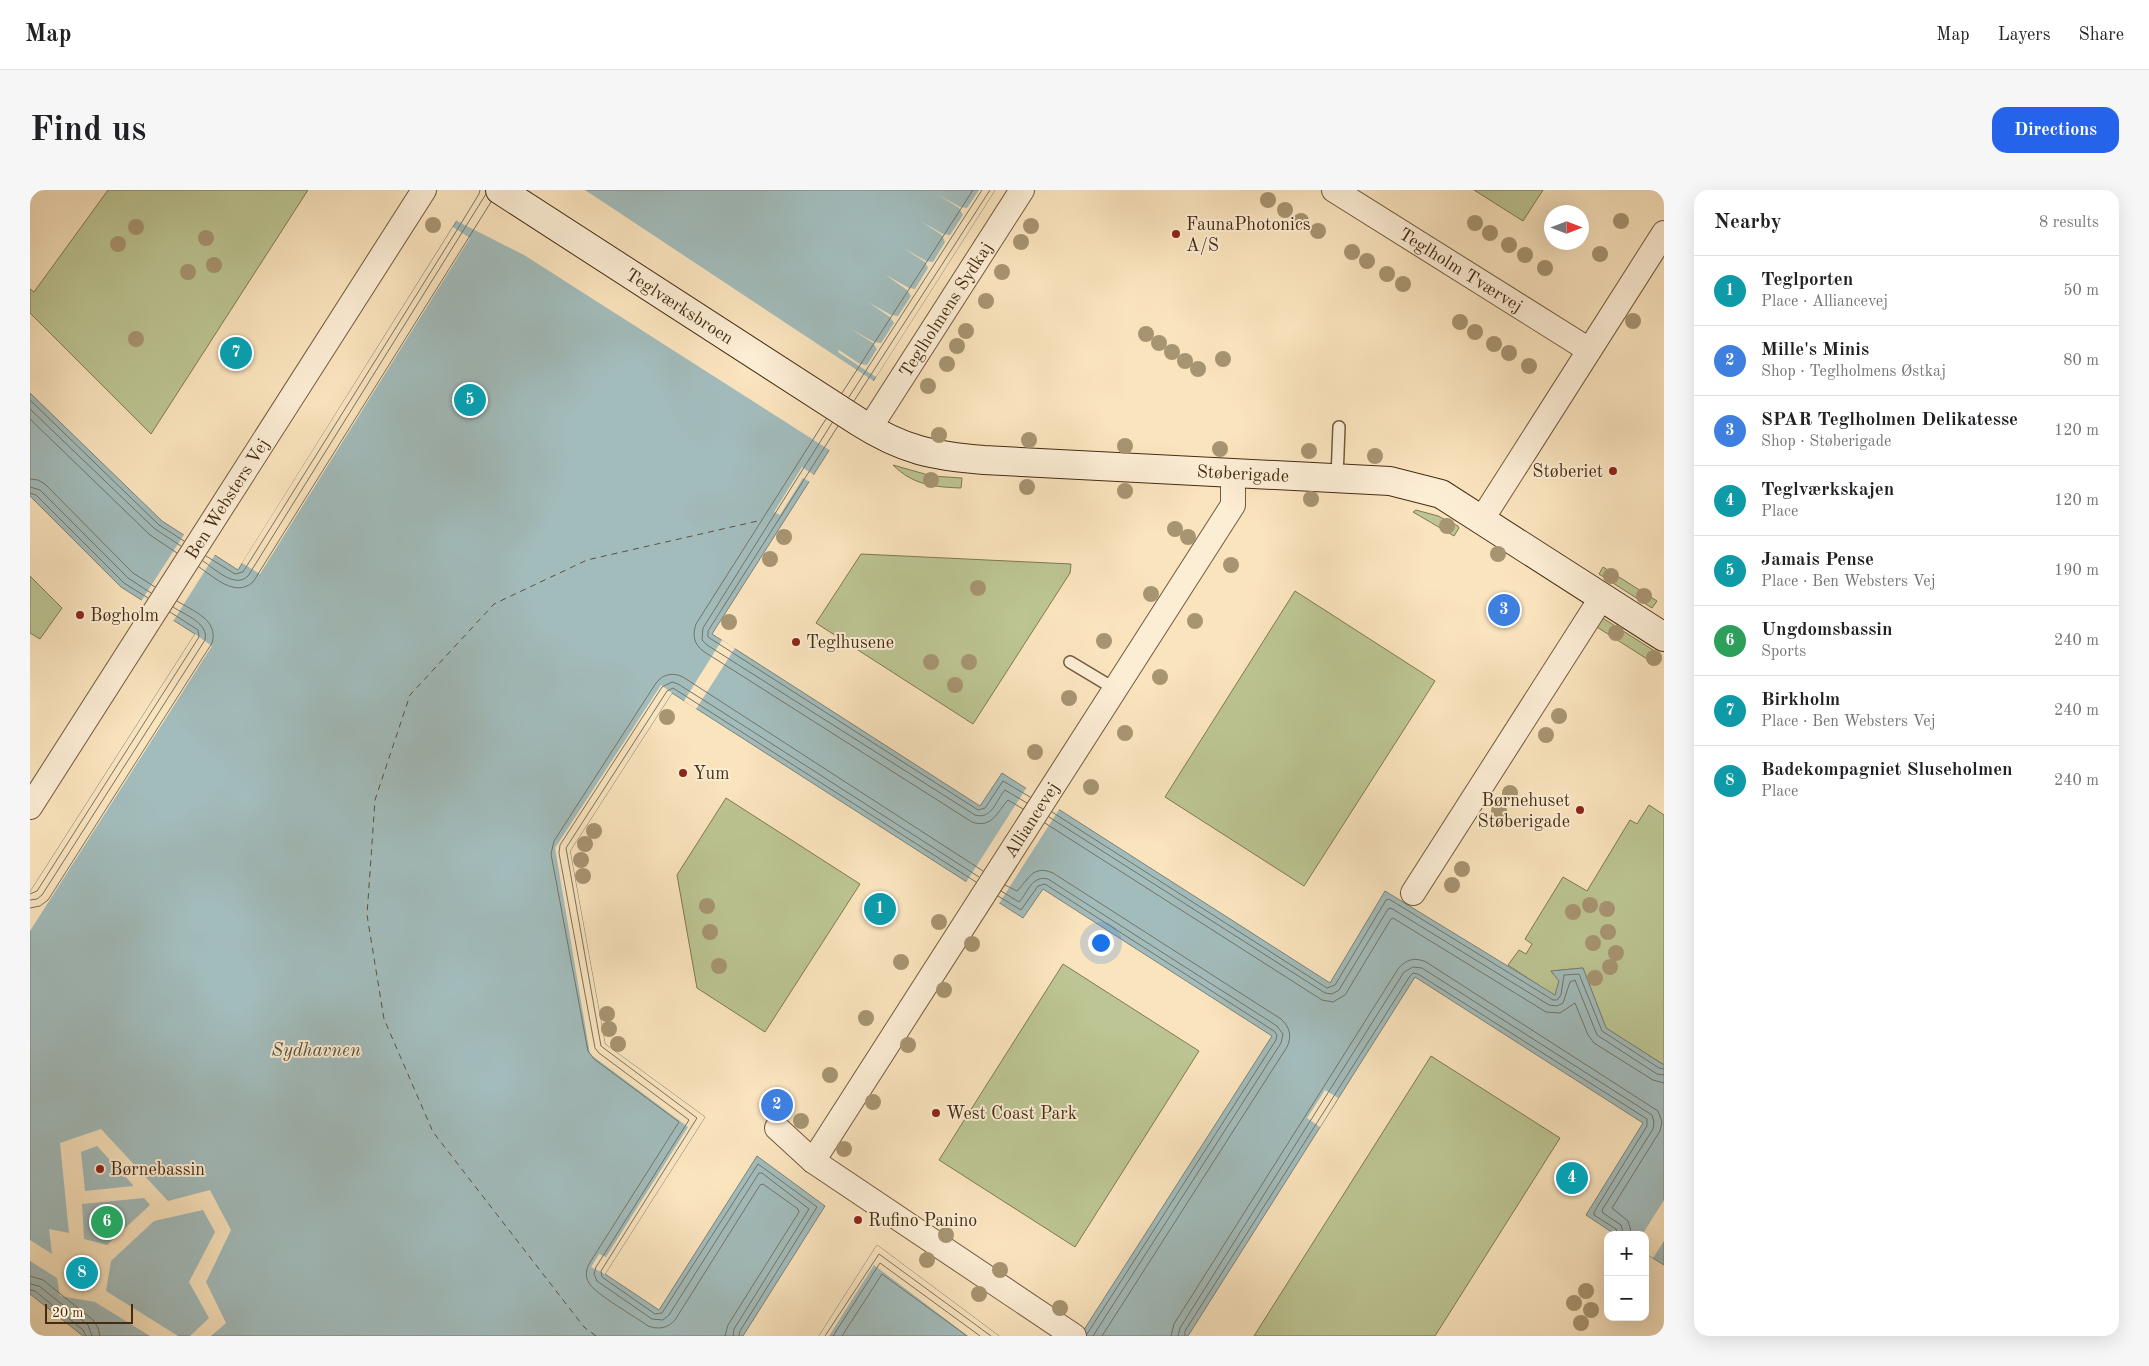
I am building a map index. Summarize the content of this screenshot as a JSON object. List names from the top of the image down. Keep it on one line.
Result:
{"streets":{"street":["Teglholm Tværvej","Teglværksbroen","Teglholmens Sydkaj","Støberigade","Ben Websters Vej","Alliancevej"]},"crossings":[["Teglværksbroen","Teglholmens Sydkaj"],["Teglværksbroen","Støberigade"],["Teglholmens Sydkaj","Støberigade"],["Støberigade","Alliancevej"]],"water":["Sydhavnen"],"places":["FaunaPhotonics A/S","Støberiet","Bøgholm","Teglhusene","Yum","Børnehuset Støberigade","West Coast Park","Børnebassin","Rufino Panino"],"scale_bar":"20 m","north":"right","page":{"header":"Map","nav":["Map","Layers","Share"],"buttons":"Directions","title":"Find us","heading":["Nearby","8 results"],"list":[{"mark":"1","name":"Teglporten","note":"Place · Alliancevej","value":"50 m"},{"mark":"2","name":"Mille's Minis","note":"Shop · Teglholmens Østkaj","value":"80 m"},{"mark":"3","name":"SPAR Teglholmen Delikatesse","note":"Shop · Støberigade","value":"120 m"},{"mark":"4","name":"Teglværkskajen","note":"Place","value":"120 m"},{"mark":"5","name":"Jamais Pense","note":"Place · Ben Websters Vej","value":"190 m"},{"mark":"6","name":"Ungdomsbassin","note":"Sports","value":"240 m"},{"mark":"7","name":"Birkholm","note":"Place · Ben Websters Vej","value":"240 m"},{"mark":"8","name":"Badekompagniet Sluseholmen","note":"Place","value":"240 m"}],"pins":["7","5","3","1","2","4","6","8"],"map_buttons":["+","−"],"scale":"20 m"}}
